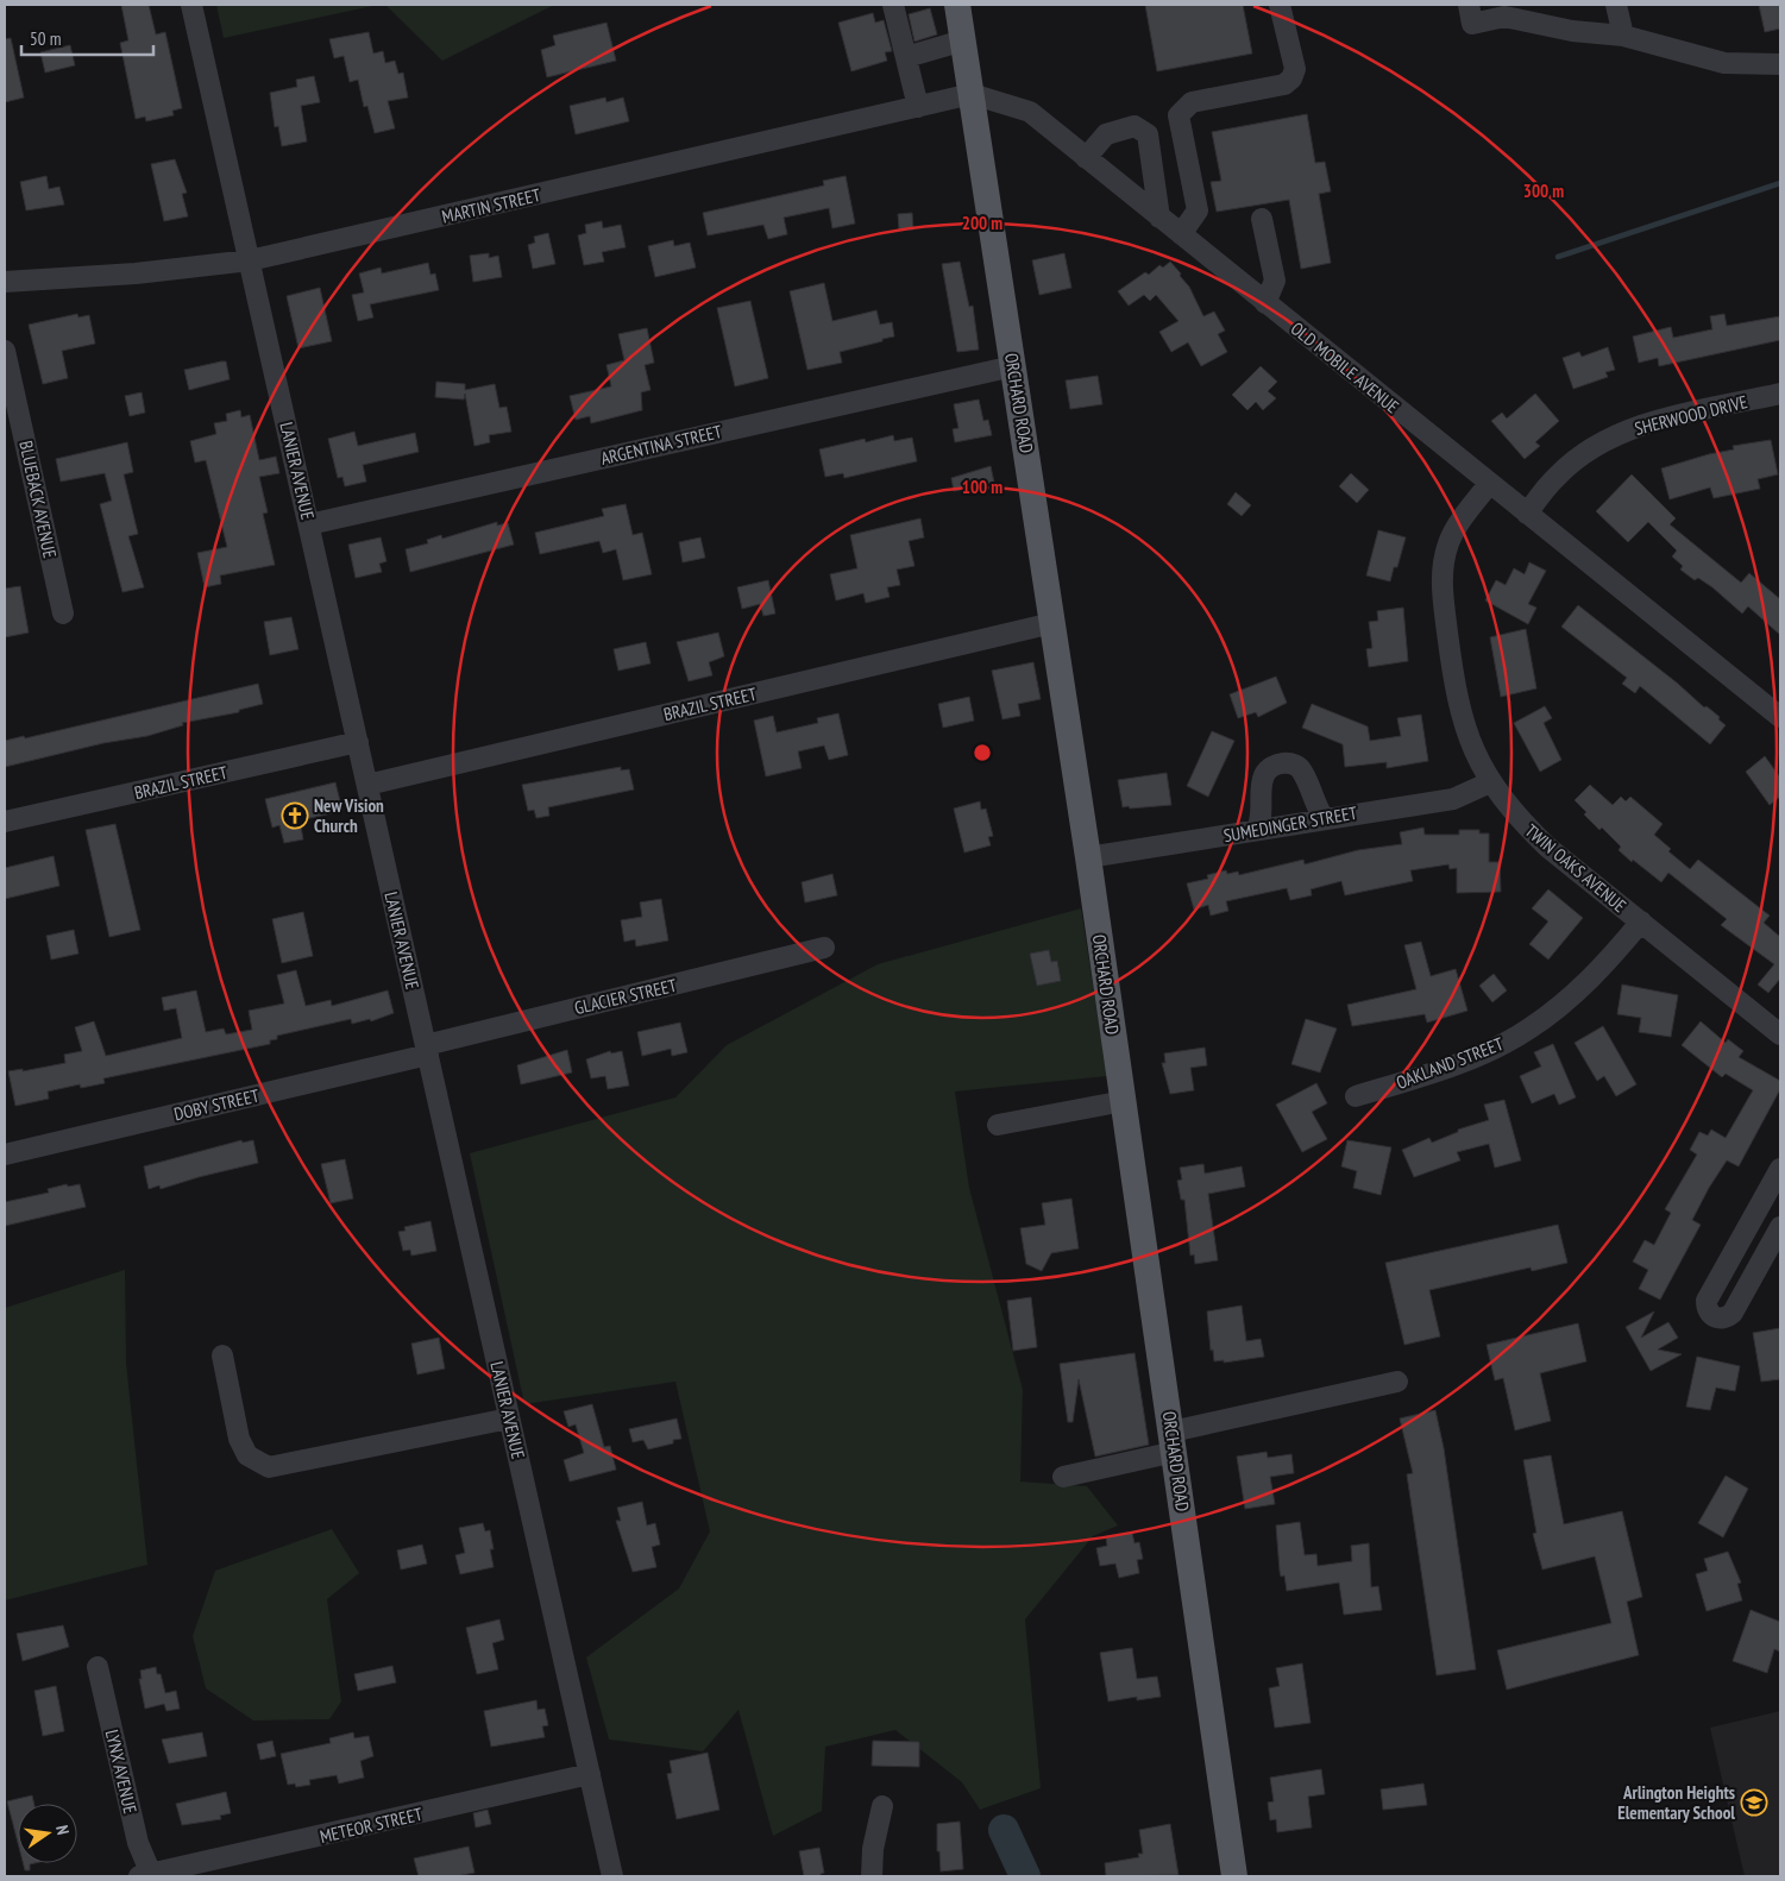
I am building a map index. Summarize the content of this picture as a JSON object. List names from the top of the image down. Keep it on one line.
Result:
{"streets":{"main road":["ORCHARD ROAD"],"street":["MARTIN STREET","OLD MOBILE AVENUE","SHERWOOD DRIVE","ARGENTINA STREET","LANIER AVENUE","BLUEBACK AVENUE","BRAZIL STREET","SUMEDINGER STREET","TWIN OAKS AVENUE","GLACIER STREET","OAKLAND STREET","DOBY STREET","LYNX AVENUE","METEOR STREET"]},"crossings":[["MARTIN STREET","OLD MOBILE AVENUE"],["MARTIN STREET","ORCHARD ROAD"],["MARTIN STREET","LANIER AVENUE"],["OLD MOBILE AVENUE","ORCHARD ROAD"],["OLD MOBILE AVENUE","SHERWOOD DRIVE"],["OLD MOBILE AVENUE","TWIN OAKS AVENUE"],["ORCHARD ROAD","ARGENTINA STREET"],["ORCHARD ROAD","BRAZIL STREET"],["ORCHARD ROAD","SUMEDINGER STREET"],["ARGENTINA STREET","LANIER AVENUE"],["LANIER AVENUE","BRAZIL STREET"],["LANIER AVENUE","GLACIER STREET"],["LANIER AVENUE","DOBY STREET"],["LANIER AVENUE","METEOR STREET"],["SUMEDINGER STREET","TWIN OAKS AVENUE"],["TWIN OAKS AVENUE","OAKLAND STREET"],["GLACIER STREET","DOBY STREET"],["LYNX AVENUE","METEOR STREET"]],"places":{"church":["New Vision Church"],"school or university":["Arlington Heights Elementary School"]},"scale_bar":"50 m","north":"right","rings":["300 m","200 m","100 m"]}
